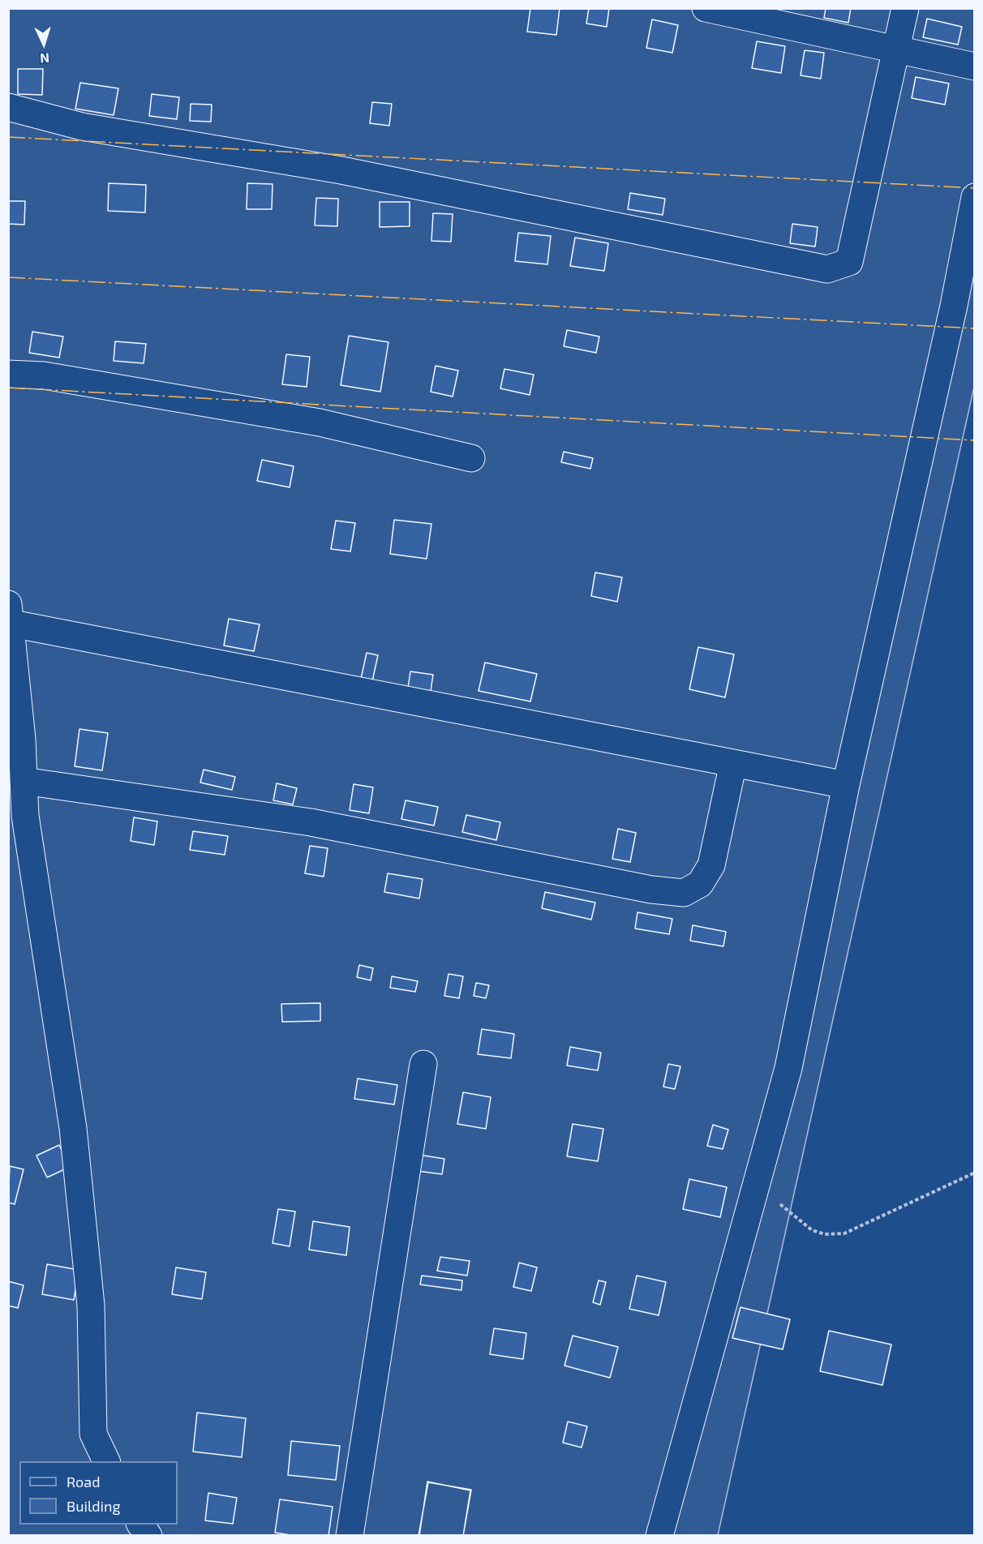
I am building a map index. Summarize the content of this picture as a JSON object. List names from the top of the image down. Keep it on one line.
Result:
{"legend":["Road","Building"],"north":"bottom"}
